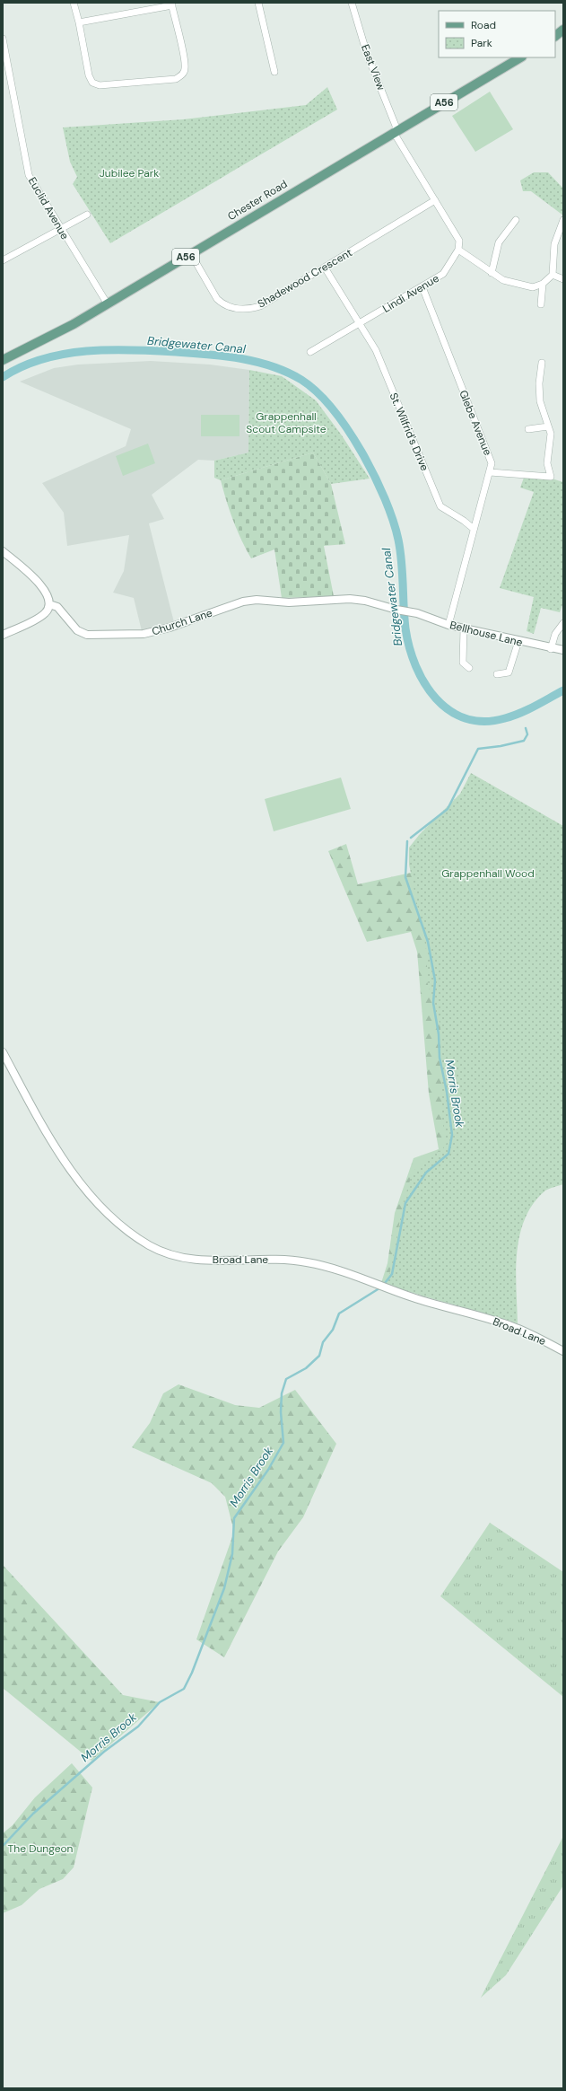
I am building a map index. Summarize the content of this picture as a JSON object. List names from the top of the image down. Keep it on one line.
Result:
{"streets":{"main road":["A56","Chester Road"],"street":["East View","Euclid Avenue","Shadewood Crescent","Lindi Avenue","Glebe Avenue","St. Wilfrid's Drive","Church Lane","Bellhouse Lane","Broad Lane"]},"crossings":[["East View","Chester Road"],["Chester Road","Euclid Avenue"],["Chester Road","Shadewood Crescent"],["Shadewood Crescent","St. Wilfrid's Drive"],["Lindi Avenue","Glebe Avenue"],["Lindi Avenue","St. Wilfrid's Drive"],["Glebe Avenue","St. Wilfrid's Drive"],["Glebe Avenue","Bellhouse Lane"],["Church Lane","Bellhouse Lane"]],"water":["Bridgewater Canal","Morris Brook"],"parks":["Jubilee Park","Grappenhall Scout Campsite","Grappenhall Wood","The Dungeon"],"legend":["Road","Park"]}
